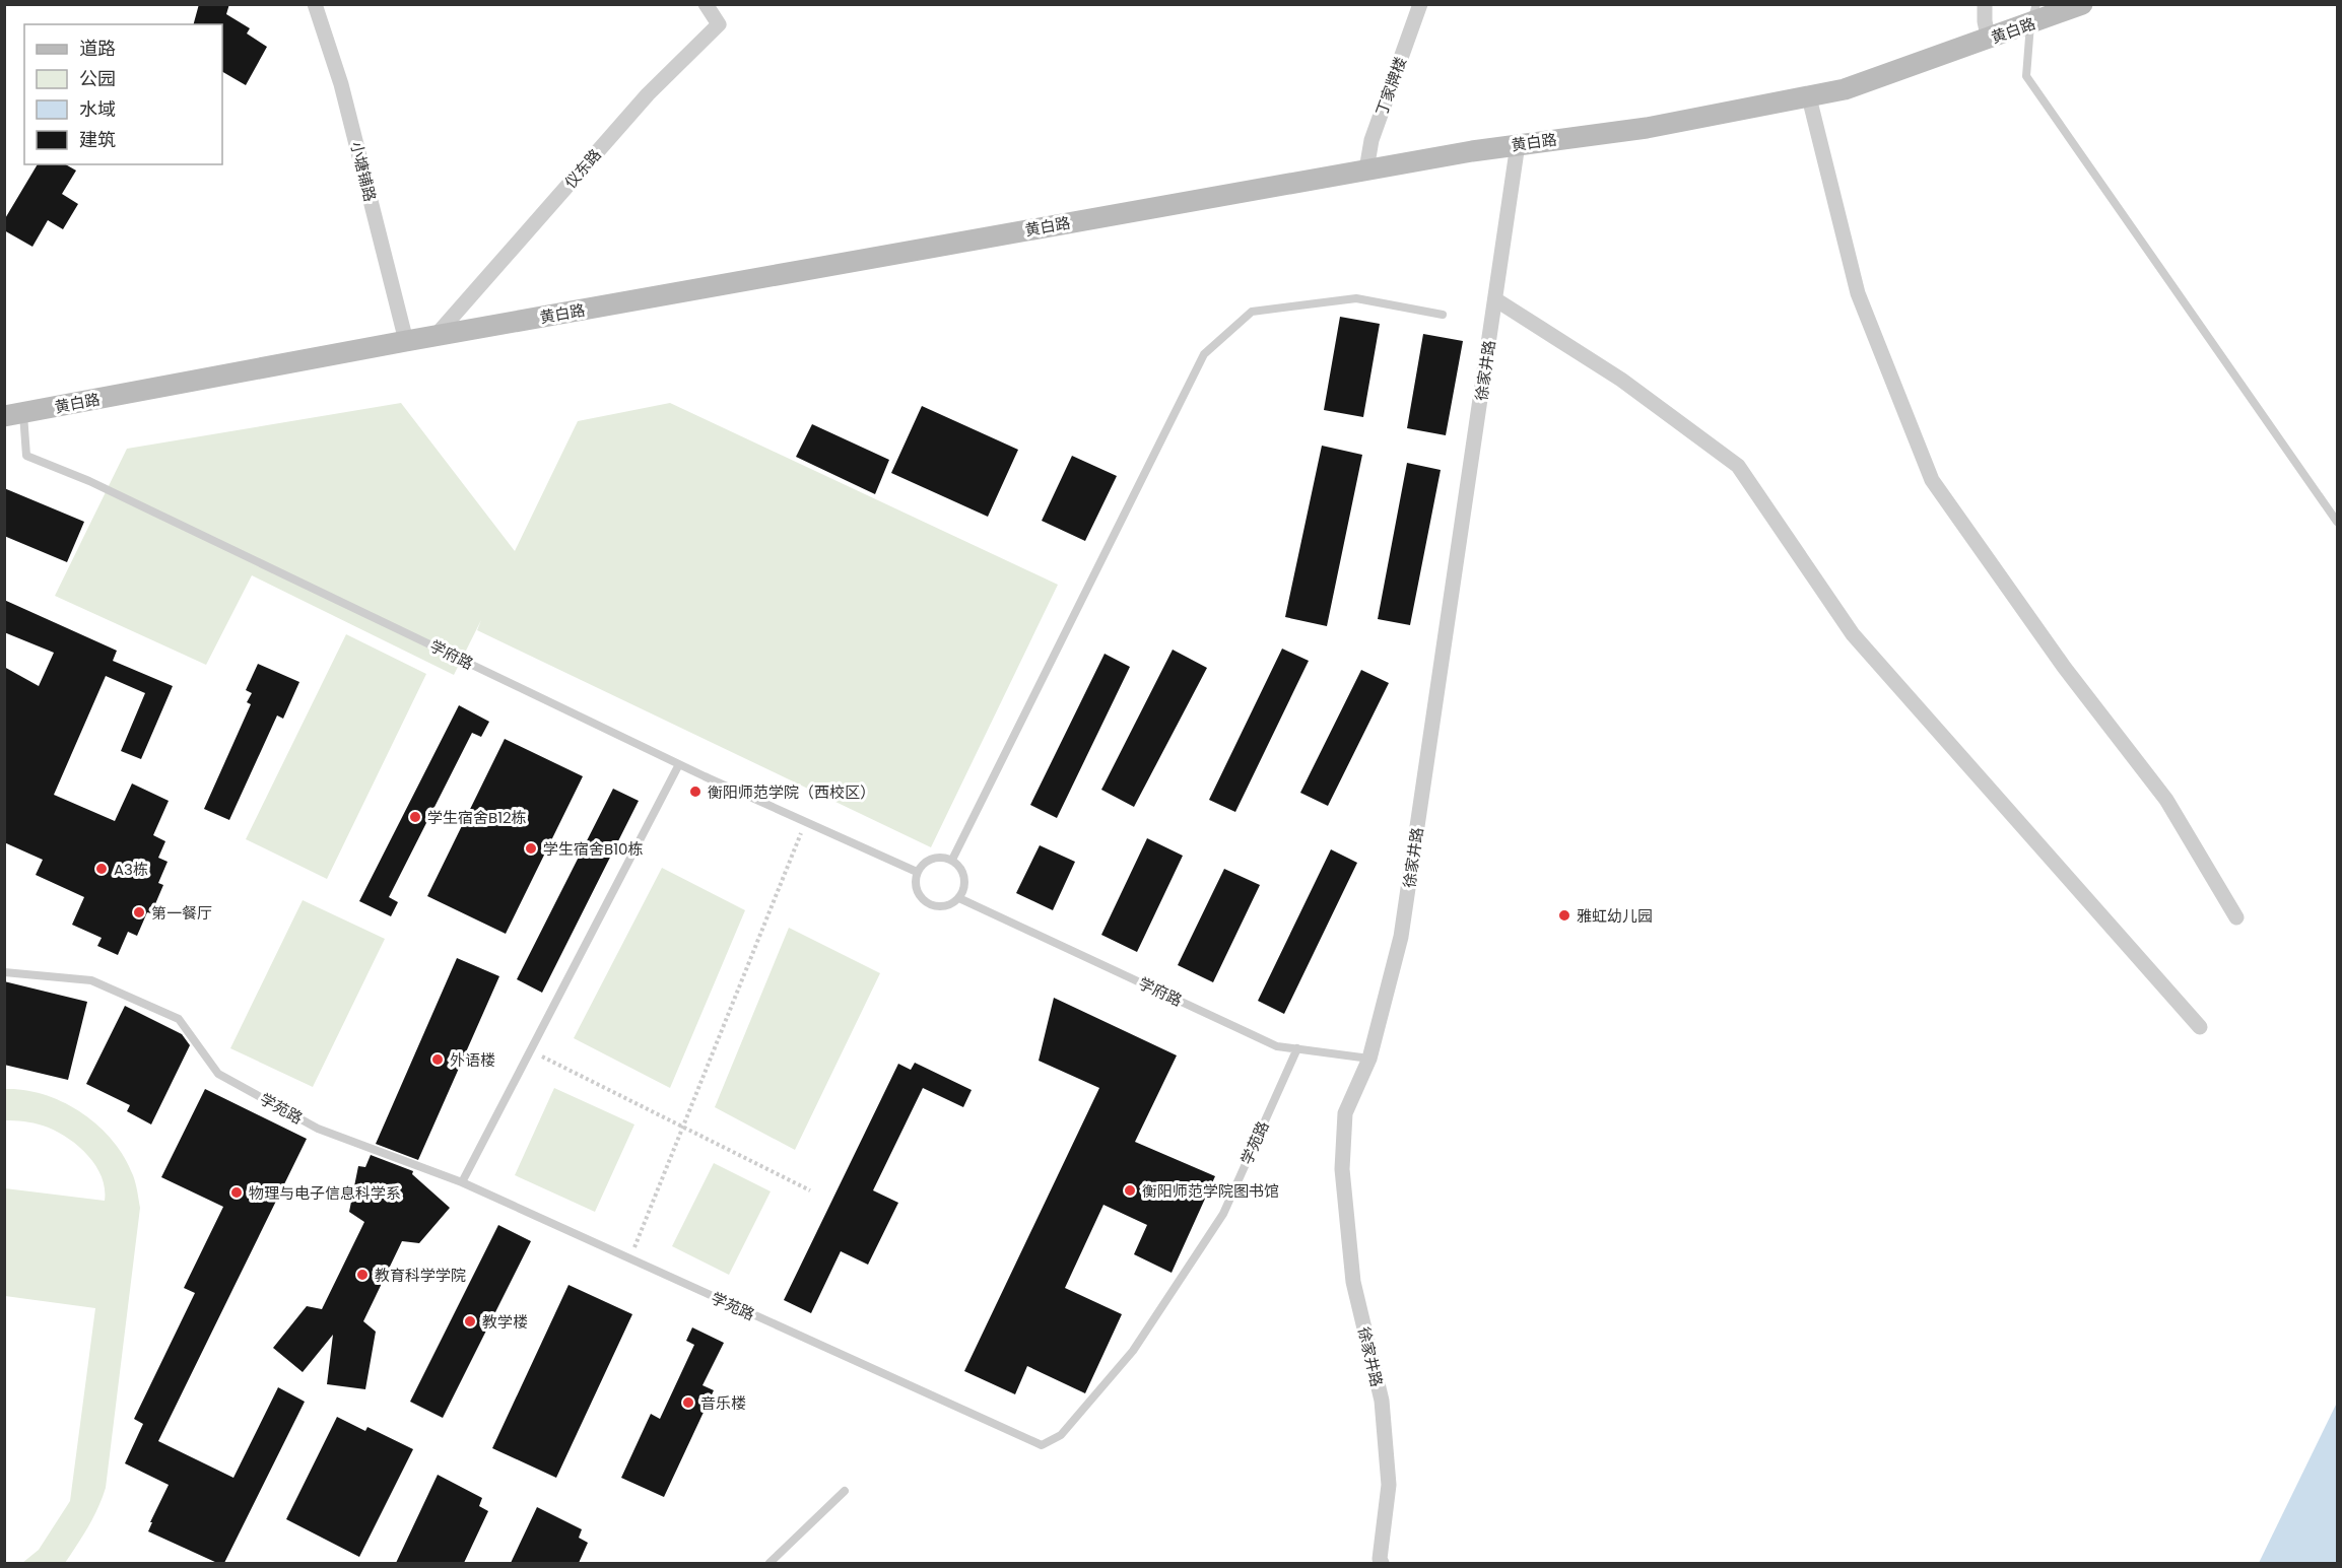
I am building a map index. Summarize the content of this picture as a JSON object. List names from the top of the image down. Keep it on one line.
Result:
{"streets":{"main road":["黄白路"],"street":["丁家牌楼","仪东路","小塘铺路","徐家井路"],"lane":["学府路","学苑路"]},"crossings":[["黄白路","丁家牌楼"],["黄白路","仪东路"],["黄白路","小塘铺路"],["黄白路","徐家井路"],["黄白路","学府路"],["徐家井路","学府路"],["学府路","学苑路"]],"places":["衡阳师范学院（西校区）","学生宿舍B12栋","学生宿舍B10栋","A3栋","第一餐厅","雅虹幼儿园","外语楼","衡阳师范学院图书馆","物理与电子信息科学系","教育科学学院","教学楼","音乐楼"],"legend":["道路","公园","水域","建筑"]}
